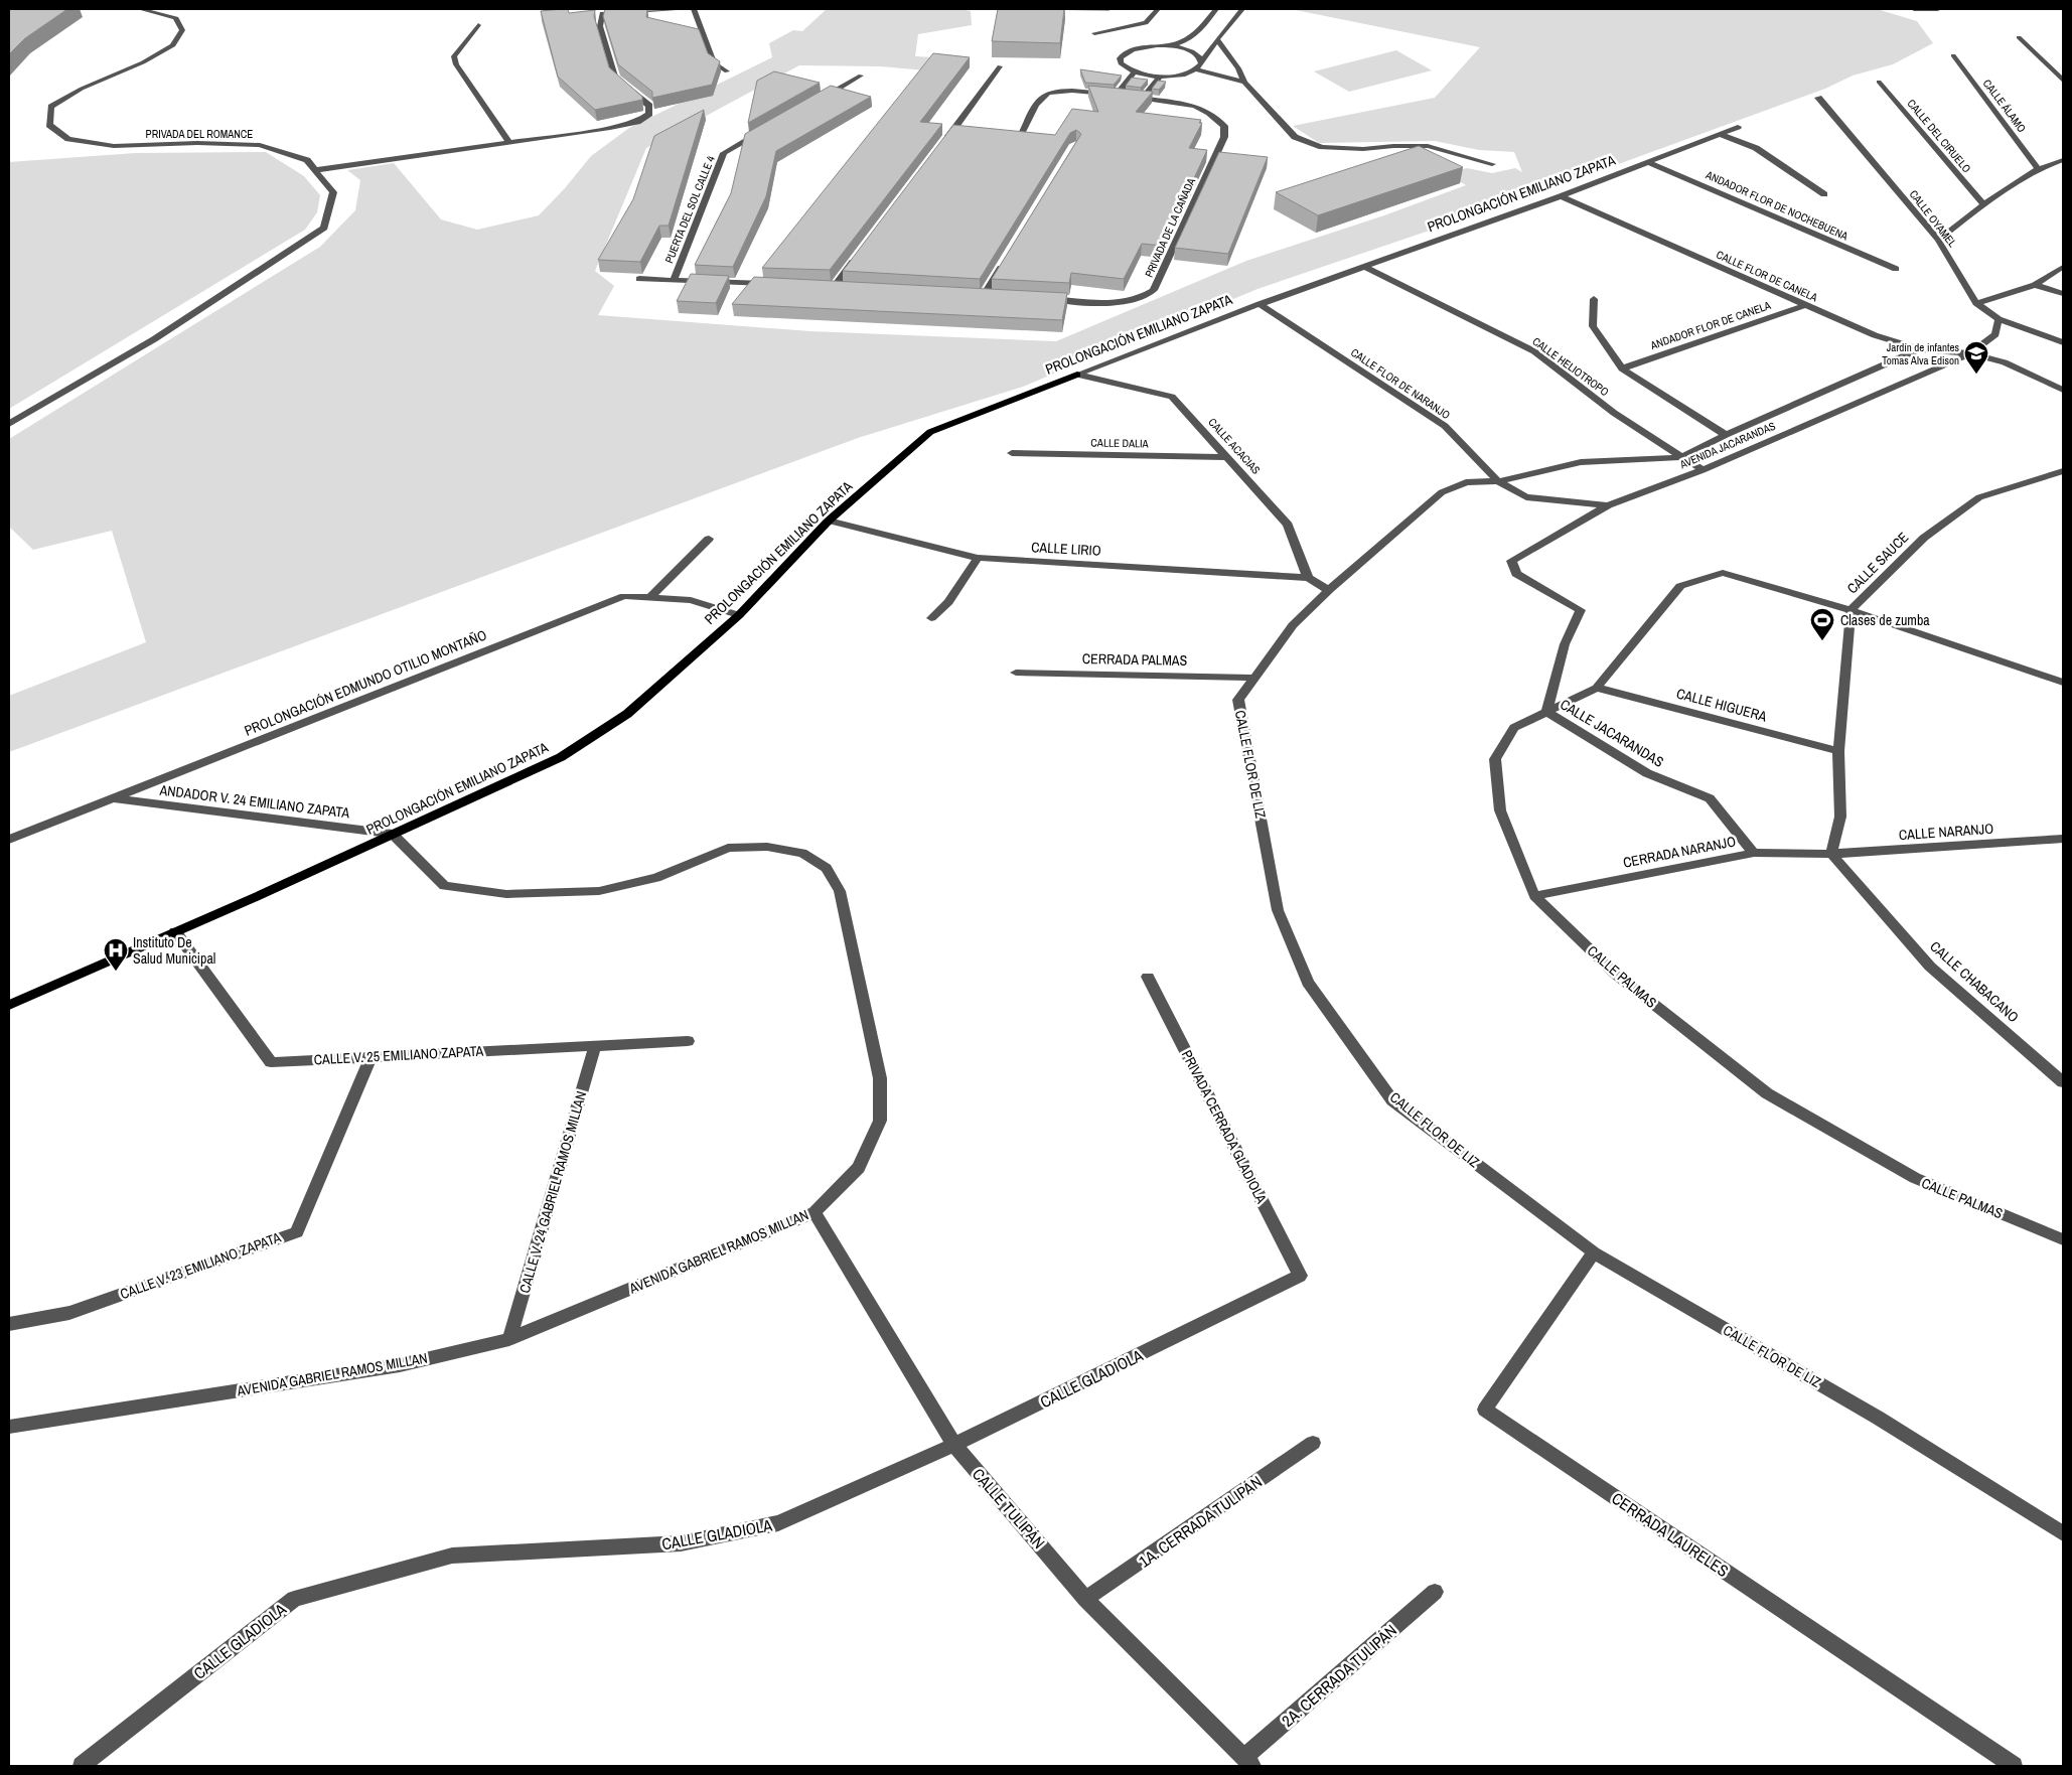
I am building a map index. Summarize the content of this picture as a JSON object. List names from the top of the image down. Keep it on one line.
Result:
{"streets":{"main road":["PROLONGACIÓN EMILIANO ZAPATA"],"street":["CALLE ÁLAMO","PRIVADA DEL ROMANCE","CALLE DEL CIRUELO","ANDADOR FLOR DE NOCHEBUENA","PUERTA DEL SOL CALLE 4","CALLE OYAMEL","PRIVADA DE LA CAÑADA","CALLE FLOR DE CANELA","ANDADOR FLOR DE CANELA","CALLE HELIOTROPO","CALLE FLOR DE NARANJO","CALLE DALIA","AVENIDA JACARANDAS","CALLE ACACIAS","CALLE LIRIO","CALLE SAUCE","CERRADA PALMAS","PROLONGACIÓN EDMUNDO OTILIO MONTAÑO","CALLE HIGUERA","CALLE JACARANDAS","CALLE FLOR DE LIZ","ANDADOR V. 24 EMILIANO ZAPATA","CALLE NARANJO","CERRADA NARANJO","CALLE PALMAS","CALLE CHABACANO","CALLE V. 25 EMILIANO ZAPATA","PRIVADA CERRADA GLADIOLA","CALLE V. 24 GABRIEL RAMOS MILLAN","AVENIDA GABRIEL RAMOS MILLAN","CALLE V. 23 EMILIANO ZAPATA","CALLE GLADIOLA","CALLE TULIPÁN","1A. CERRADA TULIPÁN","CERRADA LAURELES","2A. CERRADA TULIPÁN"]},"crossings":[["PROLONGACIÓN EMILIANO ZAPATA","ANDADOR FLOR DE NOCHEBUENA"],["PROLONGACIÓN EMILIANO ZAPATA","CALLE FLOR DE CANELA"],["PROLONGACIÓN EMILIANO ZAPATA","CALLE HELIOTROPO"],["PROLONGACIÓN EMILIANO ZAPATA","CALLE FLOR DE NARANJO"],["PROLONGACIÓN EMILIANO ZAPATA","CALLE ACACIAS"],["PROLONGACIÓN EMILIANO ZAPATA","CALLE LIRIO"],["PROLONGACIÓN EMILIANO ZAPATA","PROLONGACIÓN EDMUNDO OTILIO MONTAÑO"],["PROLONGACIÓN EMILIANO ZAPATA","ANDADOR V. 24 EMILIANO ZAPATA"],["PROLONGACIÓN EMILIANO ZAPATA","CALLE V. 25 EMILIANO ZAPATA"],["PROLONGACIÓN EMILIANO ZAPATA","AVENIDA GABRIEL RAMOS MILLAN"],["CALLE FLOR DE CANELA","ANDADOR FLOR DE CANELA"],["CALLE FLOR DE CANELA","AVENIDA JACARANDAS"],["CALLE HELIOTROPO","AVENIDA JACARANDAS"],["CALLE FLOR DE NARANJO","AVENIDA JACARANDAS"],["CALLE FLOR DE NARANJO","CALLE FLOR DE LIZ"],["CALLE DALIA","CALLE ACACIAS"],["AVENIDA JACARANDAS","CALLE JACARANDAS"],["AVENIDA JACARANDAS","CALLE FLOR DE LIZ"],["AVENIDA JACARANDAS","CALLE PALMAS"],["CALLE ACACIAS","CALLE LIRIO"],["CALLE SAUCE","CALLE HIGUERA"],["CALLE SAUCE","CALLE NARANJO"],["CALLE SAUCE","CERRADA NARANJO"],["CALLE SAUCE","CALLE CHABACANO"],["CERRADA PALMAS","CALLE FLOR DE LIZ"],["PROLONGACIÓN EDMUNDO OTILIO MONTAÑO","ANDADOR V. 24 EMILIANO ZAPATA"],["CALLE HIGUERA","CALLE PALMAS"],["CALLE JACARANDAS","CERRADA NARANJO"],["CALLE JACARANDAS","CALLE PALMAS"],["CALLE FLOR DE LIZ","CERRADA LAURELES"],["ANDADOR V. 24 EMILIANO ZAPATA","AVENIDA GABRIEL RAMOS MILLAN"],["CALLE NARANJO","CERRADA NARANJO"],["CALLE NARANJO","CALLE CHABACANO"],["CERRADA NARANJO","CALLE PALMAS"],["CERRADA NARANJO","CALLE CHABACANO"],["CALLE V. 25 EMILIANO ZAPATA","CALLE V. 24 GABRIEL RAMOS MILLAN"],["CALLE V. 25 EMILIANO ZAPATA","CALLE V. 23 EMILIANO ZAPATA"],["PRIVADA CERRADA GLADIOLA","CALLE GLADIOLA"],["CALLE V. 24 GABRIEL RAMOS MILLAN","AVENIDA GABRIEL RAMOS MILLAN"],["AVENIDA GABRIEL RAMOS MILLAN","CALLE TULIPÁN"],["CALLE GLADIOLA","CALLE TULIPÁN"],["CALLE TULIPÁN","1A. CERRADA TULIPÁN"],["CALLE TULIPÁN","2A. CERRADA TULIPÁN"]],"places":{"school or university":["Jardín de infantes Tomas Alva Edison"],"sports":["Clases de zumba"],"hospital":["Instituto De Salud Municipal"]}}
